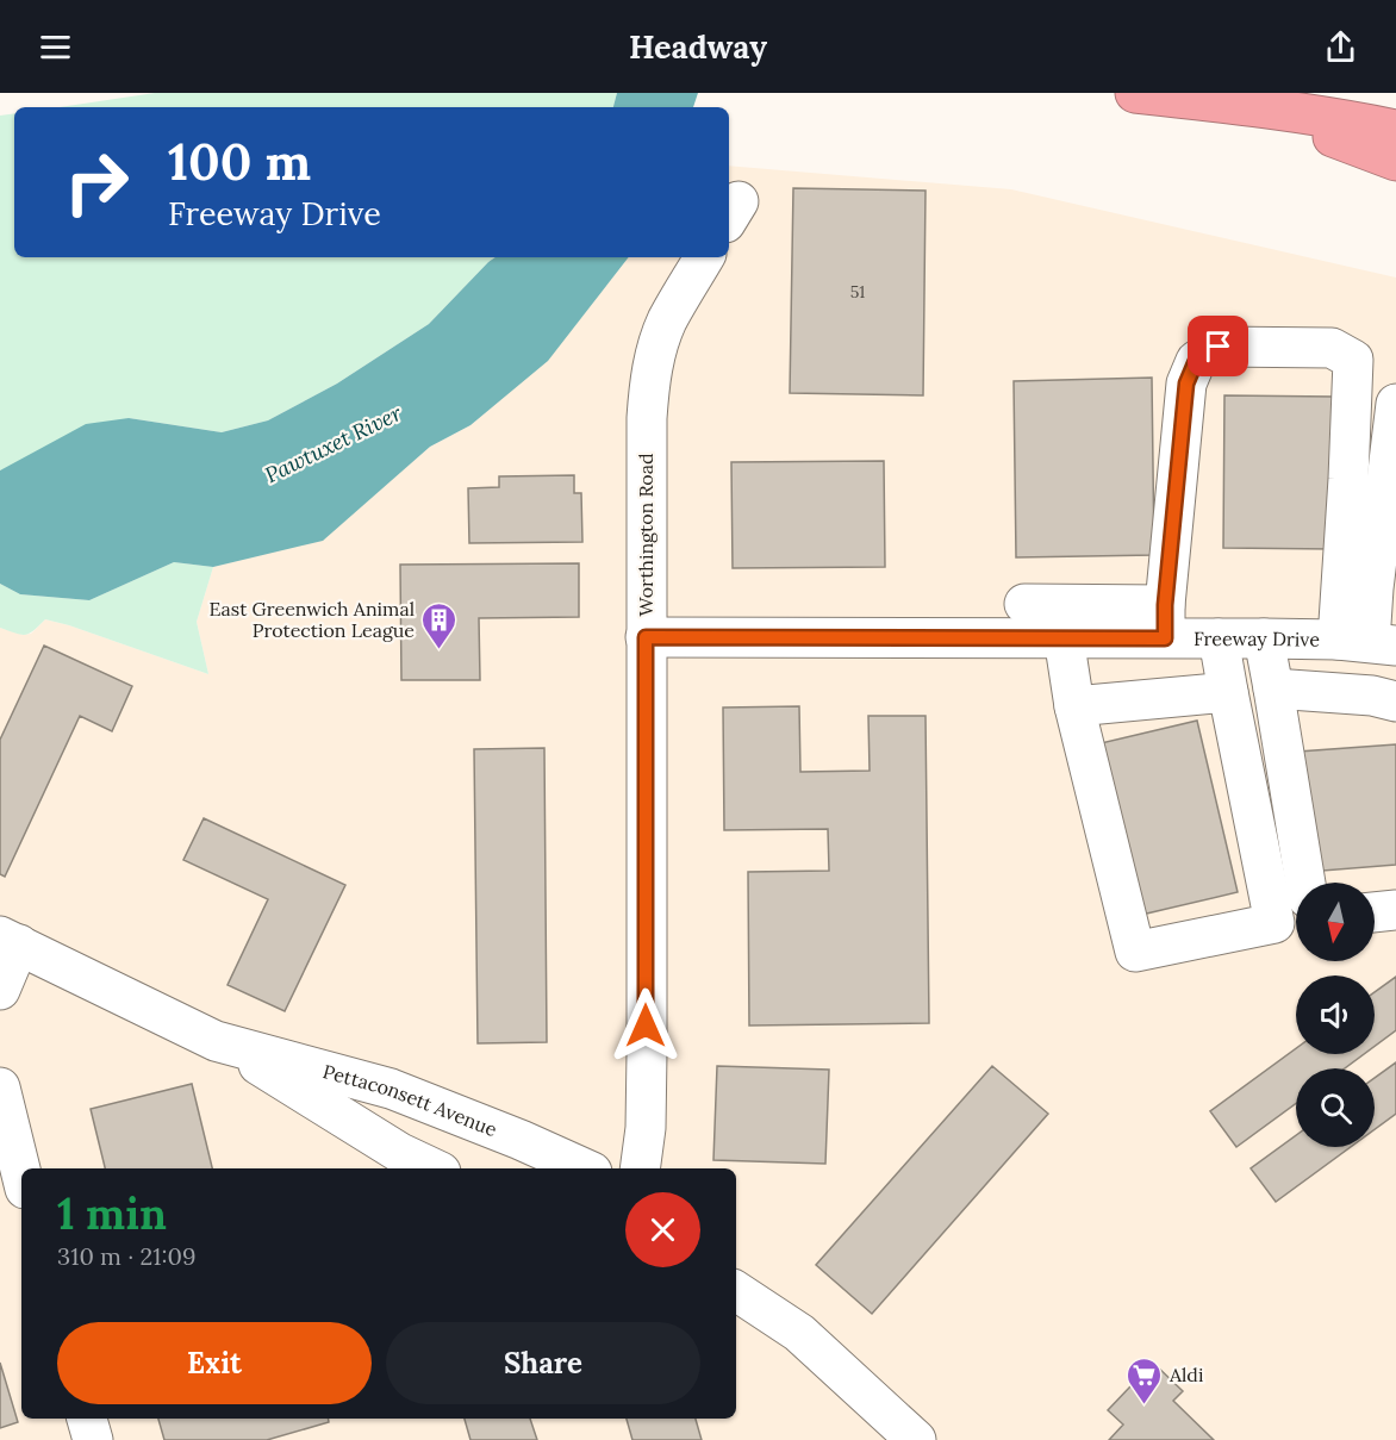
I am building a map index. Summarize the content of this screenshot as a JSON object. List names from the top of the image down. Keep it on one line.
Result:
{"streets":{"street":["Worthington Road","Freeway Drive","Pettaconsett Avenue"]},"crossings":[["Worthington Road","Freeway Drive"]],"water":["Pawtuxet River"],"places":{"building":["East Greenwich Animal Protection League"],"supermarket":["Aldi"]},"house_numbers":["51"],"north":"bottom","page":{"header":"Headway","turn":["100 m","Freeway Drive"],"heading":["1 min","310 m · 21:09"],"buttons":["Exit","Share"]}}
